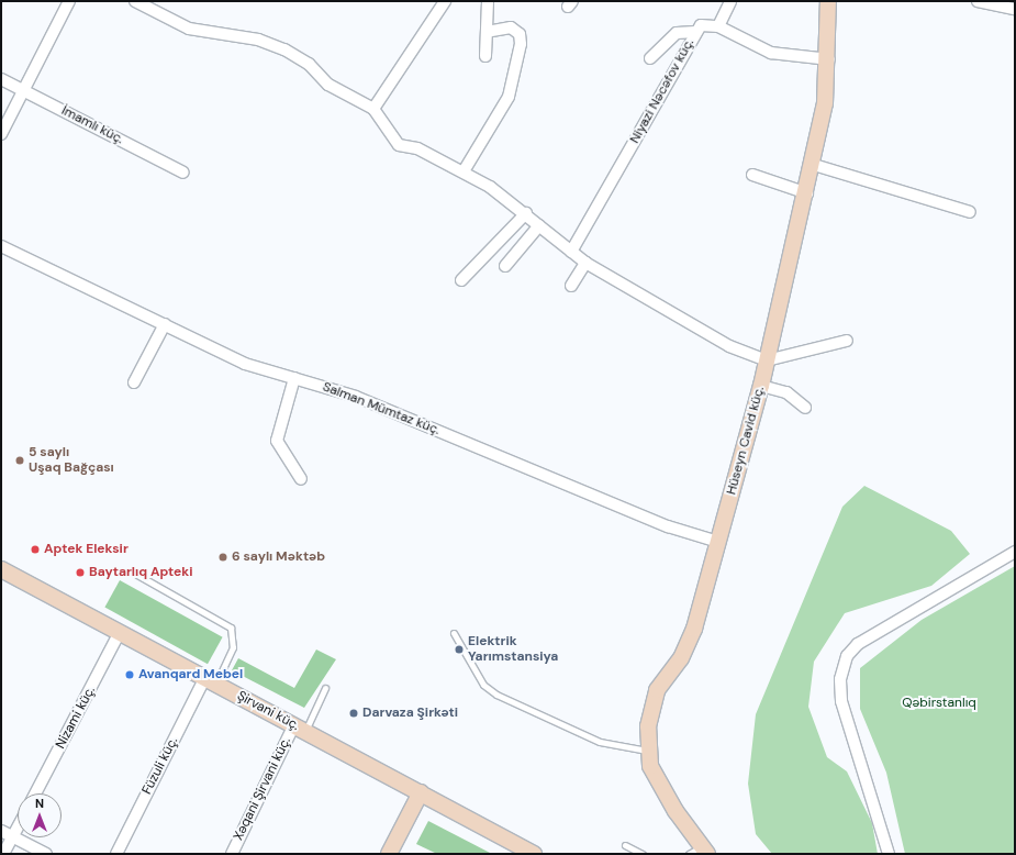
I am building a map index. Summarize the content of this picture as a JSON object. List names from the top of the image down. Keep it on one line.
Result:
{"streets":{"street":["Niyazi Nəcəfov küç.","İmamlı küç.","Salman Mümtaz küç.","Hüseyn Cavid küç.","Şirvani küç.","Nizami küç.","Füzuli küç.","Xəqani Şirvani küç."]},"crossings":[["Salman Mümtaz küç.","Hüseyn Cavid küç."],["Şirvani küç.","Nizami küç."],["Şirvani küç.","Füzuli küç."],["Şirvani küç.","Xəqani Şirvani küç."]],"parks":["Qəbirstanlıq"],"places":["5 saylı Uşaq Bağçası","Aptek Eleksir","6 saylı Məktəb","Baytarlıq Apteki","Elektrik Yarımstansiya","Avanqard Mebel","Darvaza Şirkəti"],"north":"top"}
